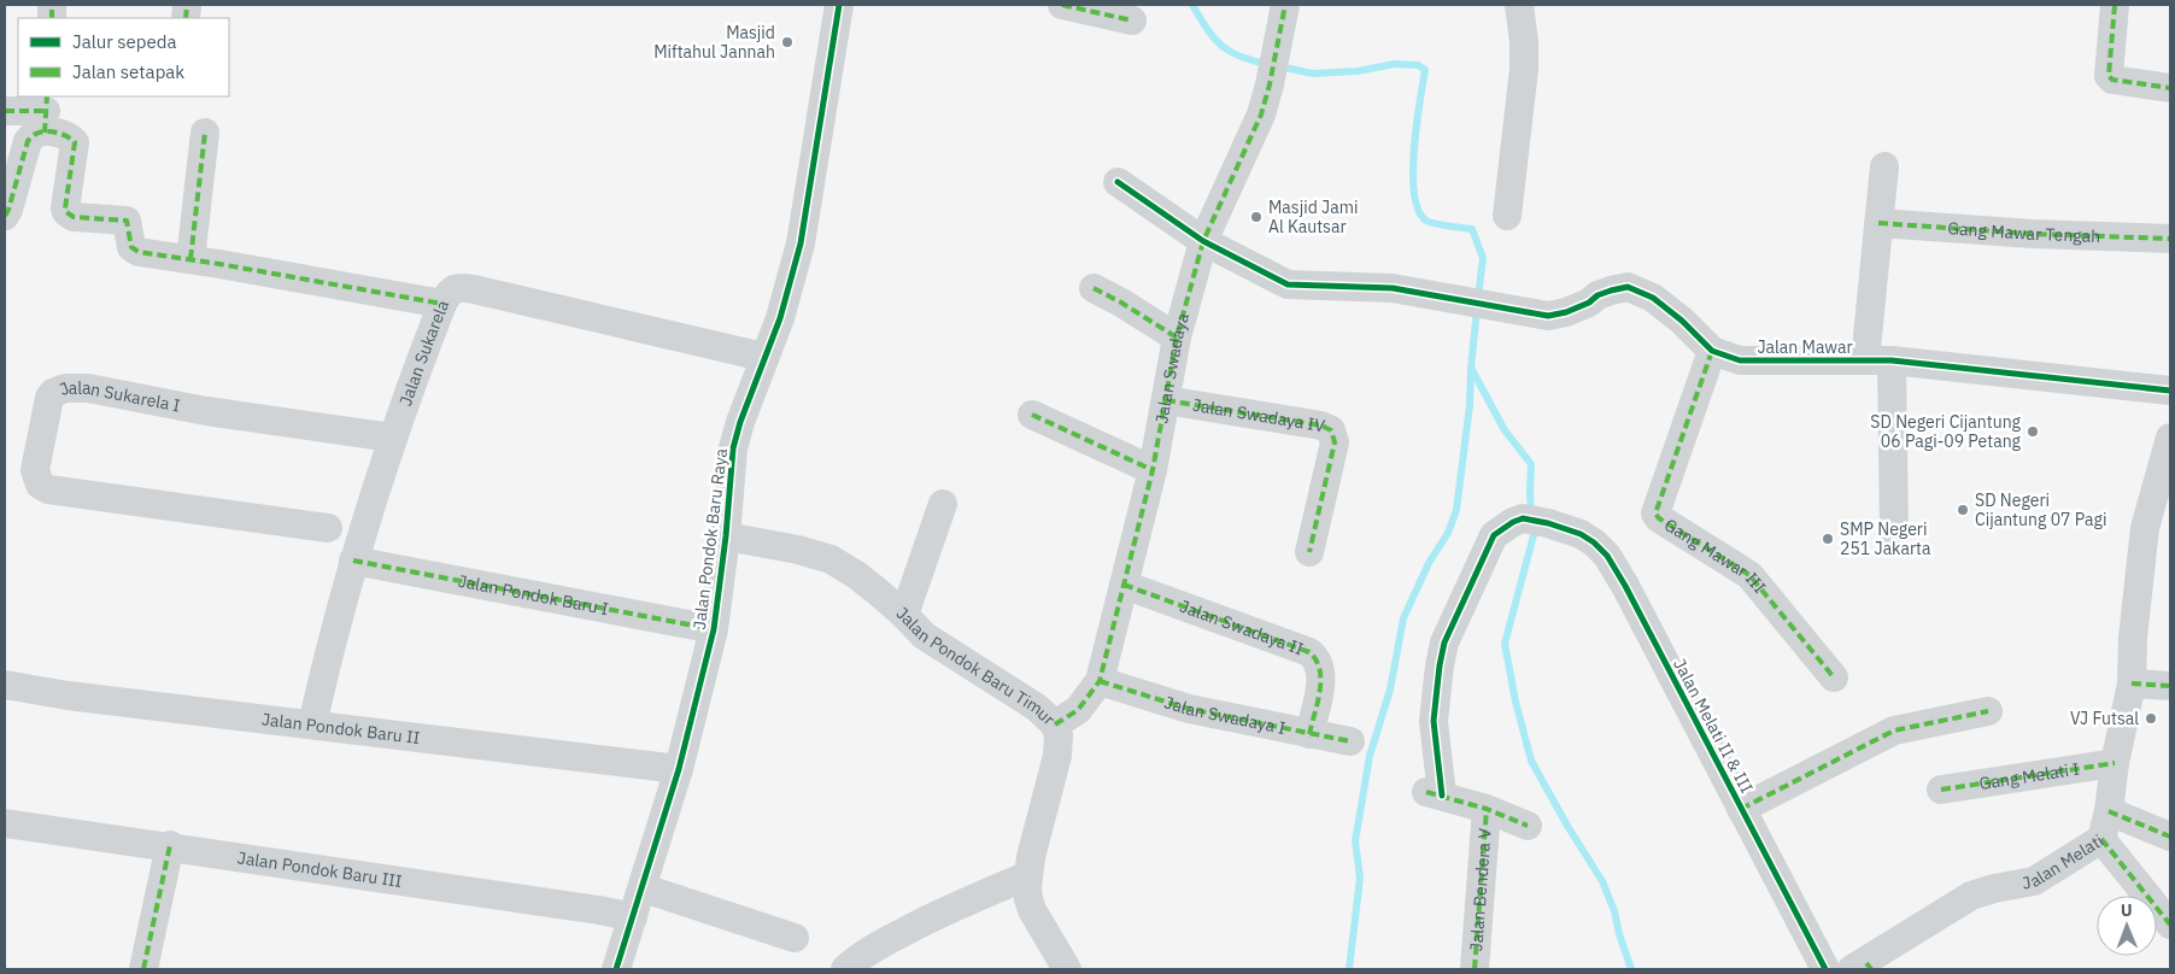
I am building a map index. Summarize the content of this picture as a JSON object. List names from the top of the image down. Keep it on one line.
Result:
{"streets":{"street":["Gang Mawar Tengah","Jalan Mawar","Jalan Sukarela","Jalan Swadaya","Jalan Sukarela I","Jalan Swadaya IV","Jalan Pondok Baru Raya","Gang Mawar III","Jalan Pondok Baru I","Jalan Swadaya II","Jalan Pondok Baru Timur","Jalan Swadaya I","Jalan Melati II & III","Jalan Pondok Baru II","Gang Melati I","Jalan Melati","Jalan Pondok Baru III","Jalan Bendera V"]},"crossings":[["Jalan Mawar","Jalan Swadaya"],["Jalan Mawar","Gang Mawar III"],["Jalan Sukarela","Jalan Sukarela I"],["Jalan Sukarela","Jalan Pondok Baru Raya"],["Jalan Sukarela","Jalan Pondok Baru I"],["Jalan Sukarela","Jalan Pondok Baru II"],["Jalan Swadaya","Jalan Swadaya IV"],["Jalan Swadaya","Jalan Swadaya II"],["Jalan Swadaya","Jalan Pondok Baru Timur"],["Jalan Swadaya","Jalan Swadaya I"],["Jalan Pondok Baru Raya","Jalan Pondok Baru I"],["Jalan Pondok Baru Raya","Jalan Pondok Baru Timur"],["Jalan Pondok Baru Raya","Jalan Pondok Baru II"],["Jalan Pondok Baru Raya","Jalan Pondok Baru III"],["Jalan Swadaya II","Jalan Swadaya I"],["Jalan Melati II & III","Jalan Bendera V"],["Gang Melati I","Jalan Melati"]],"places":["Masjid Miftahul Jannah","Masjid Jami Al Kautsar","SD Negeri Cijantung 06 Pagi-09 Petang","SD Negeri Cijantung 07 Pagi","SMP Negeri 251 Jakarta","VJ Futsal"],"legend":["Jalur sepeda","Jalan setapak"],"north":"top"}
